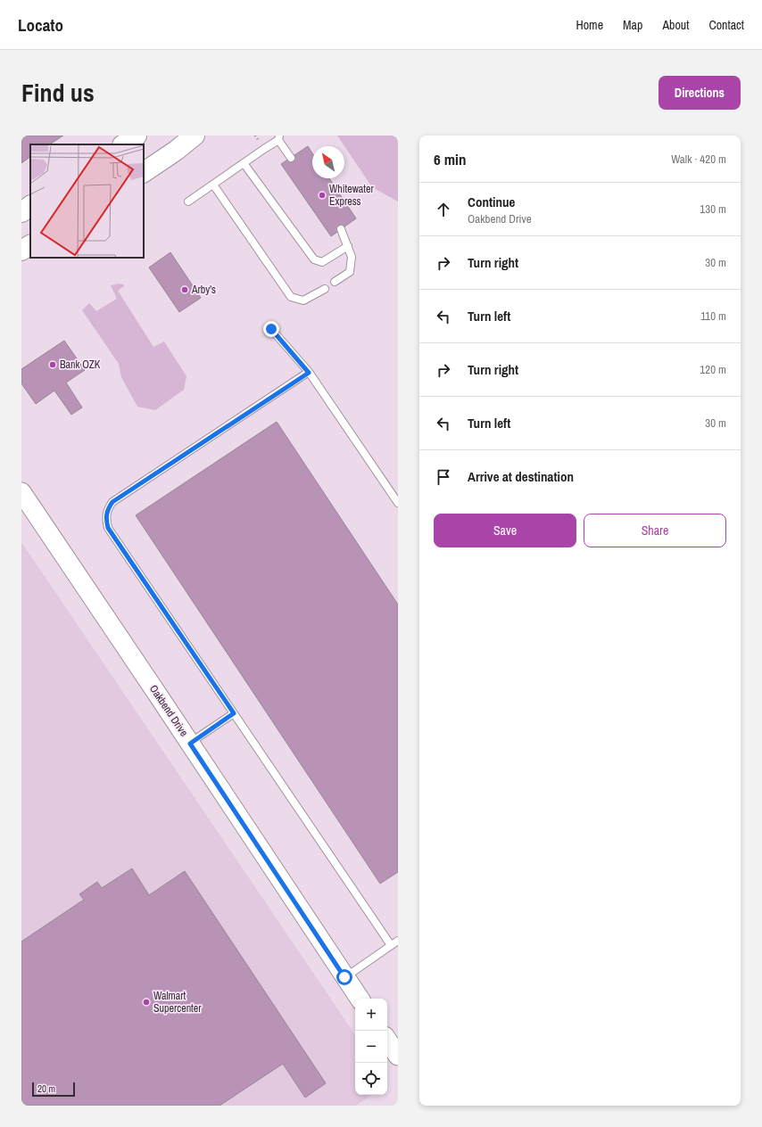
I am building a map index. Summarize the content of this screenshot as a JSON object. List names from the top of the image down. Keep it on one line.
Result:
{"streets":{"street":["Oakbend Drive"]},"places":["Whitewater Express","Arby's","Bank OZK","Walmart Supercenter"],"scale_bar":"20 m","north":"top left","page":{"header":"Locato","nav":["Home","Map","About","Contact"],"title":"Find us","buttons":["Directions",["Save","Share"]],"heading":["6 min","Walk · 420 m"],"list":[["Continue","Oakbend Drive","130 m"],["Turn right","30 m"],["Turn left","110 m"],["Turn right","120 m"],["Turn left","30 m"],"Arrive at destination"],"map_buttons":["+","−"],"scale":"20 m"}}
